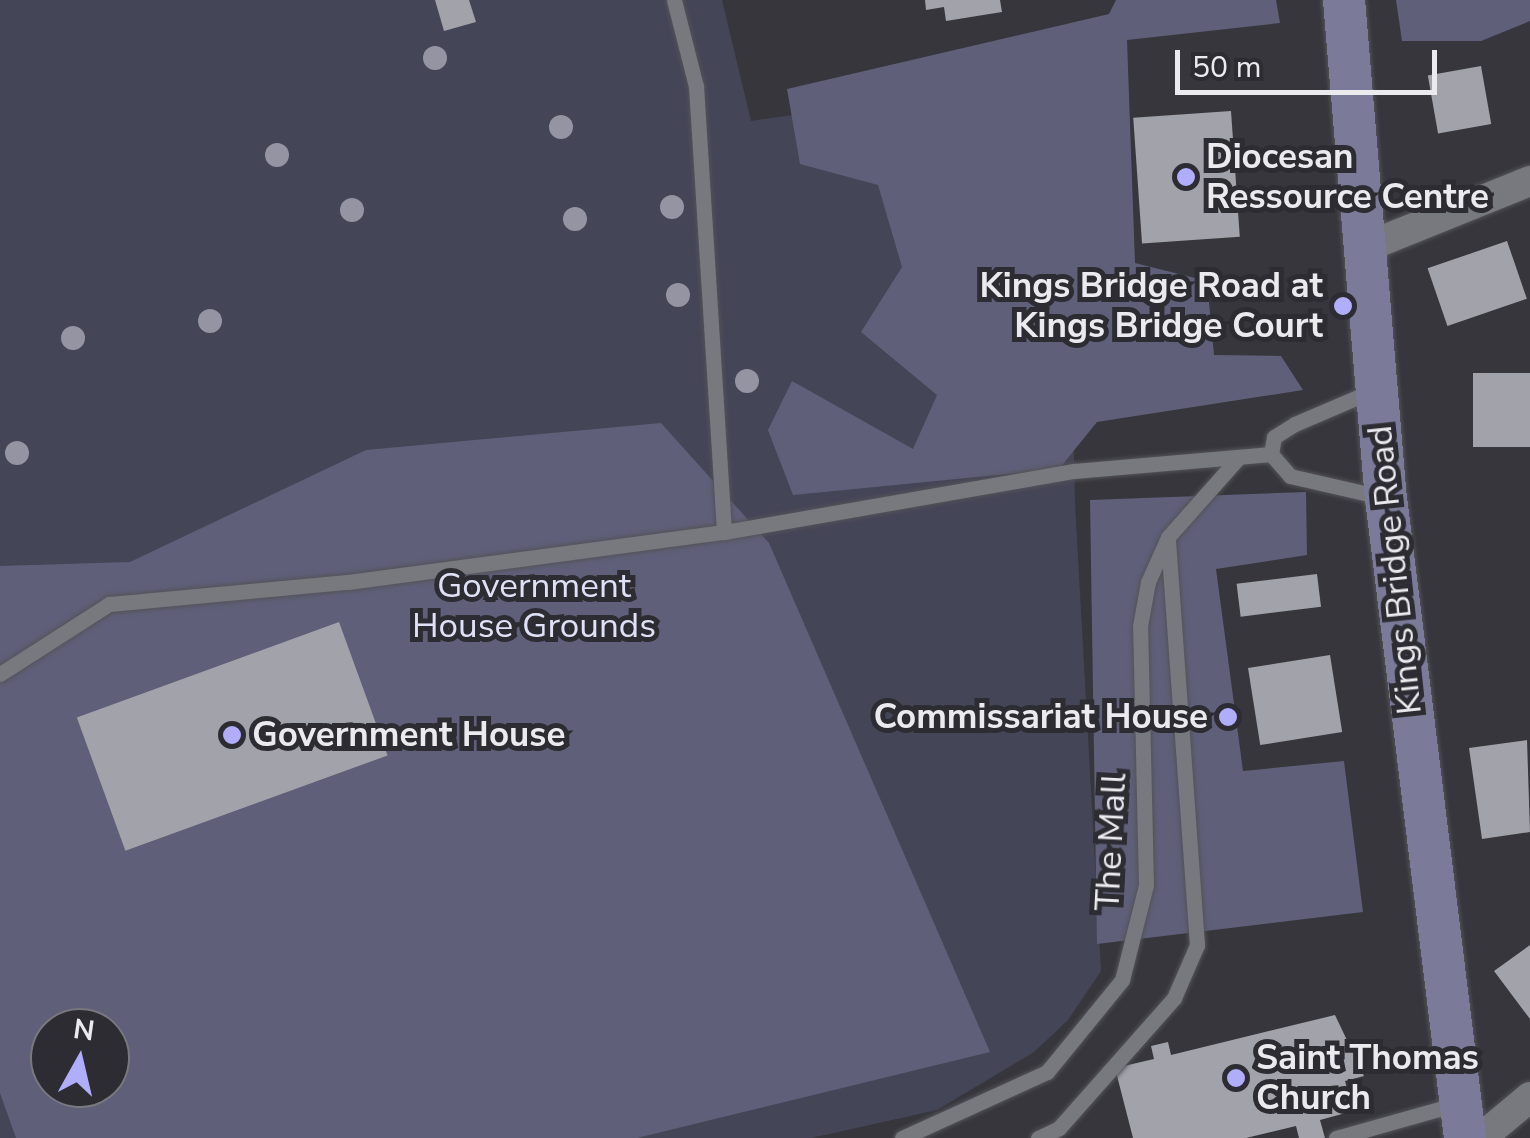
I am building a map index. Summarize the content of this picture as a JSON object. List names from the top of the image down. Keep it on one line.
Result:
{"streets":{"main road":["Kings Bridge Road"],"lane":["The Mall"]},"parks":["Government House Grounds"],"places":["Diocesan Ressource Centre","Kings Bridge Road at Kings Bridge Court","Commissariat House","Government House","Saint Thomas Church"],"scale_bar":"50 m","north":"top"}
